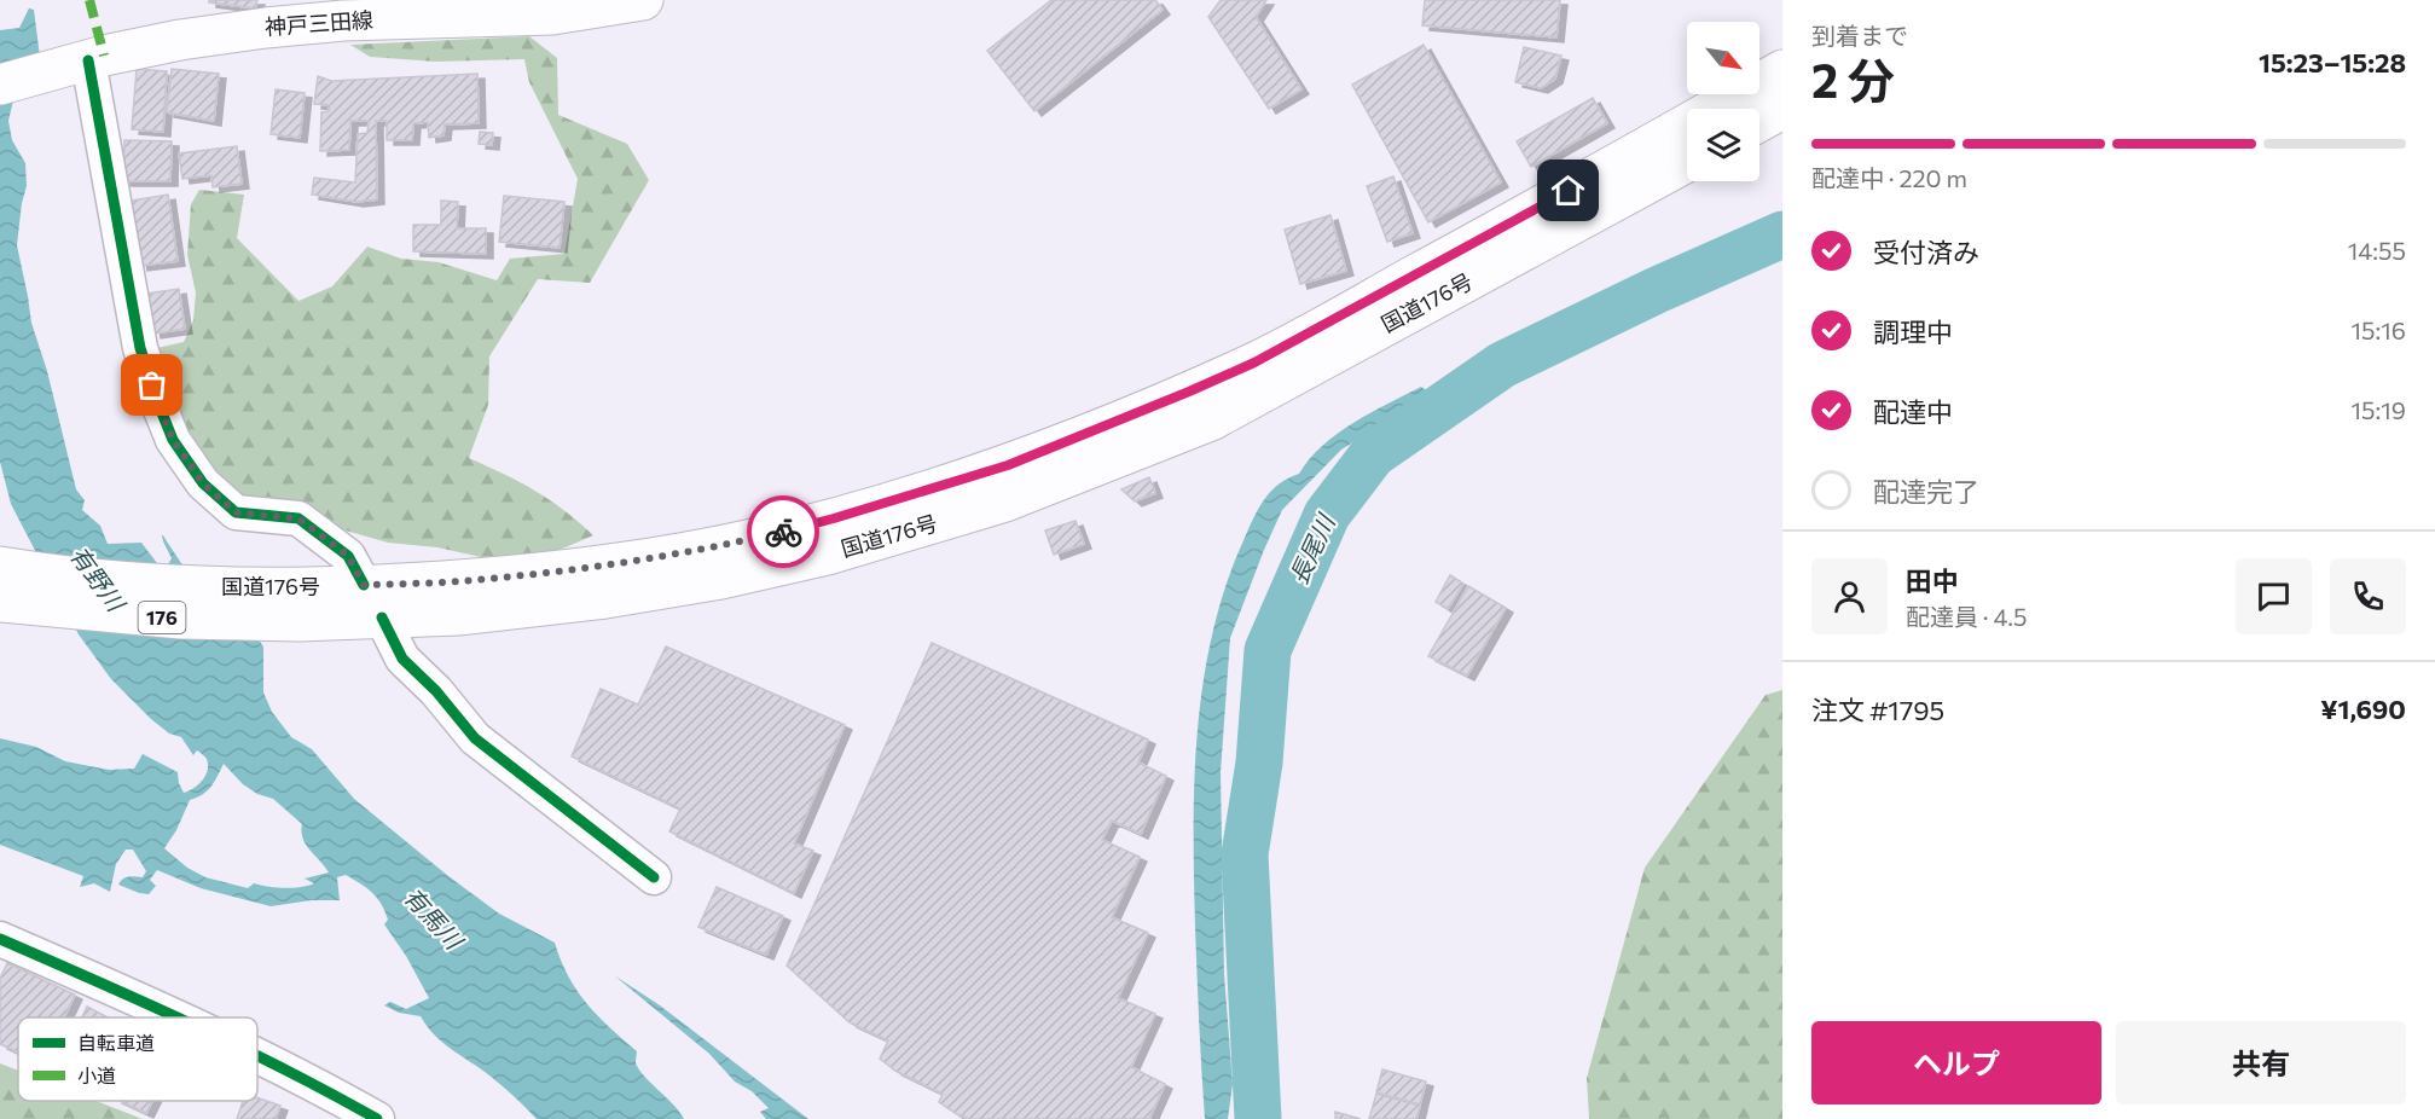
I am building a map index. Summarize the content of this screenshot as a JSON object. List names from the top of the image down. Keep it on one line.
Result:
{"streets":{"main road":["神戸三田線","国道176号","176"]},"water":["長尾川","有野川","有馬川"],"legend":["自転車道","小道"],"north":"bottom right","page":{"heading":["2 分","到着まで","15:23–15:28"],"panel":["田中","配達員 · 4.5","注文 #1795","¥1,690"],"bar":"配達中 · 220 m","list":[["受付済み","14:55"],["調理中","15:16"],["配達中","15:19"],"配達完了"],"buttons":["ヘルプ","共有"]}}
